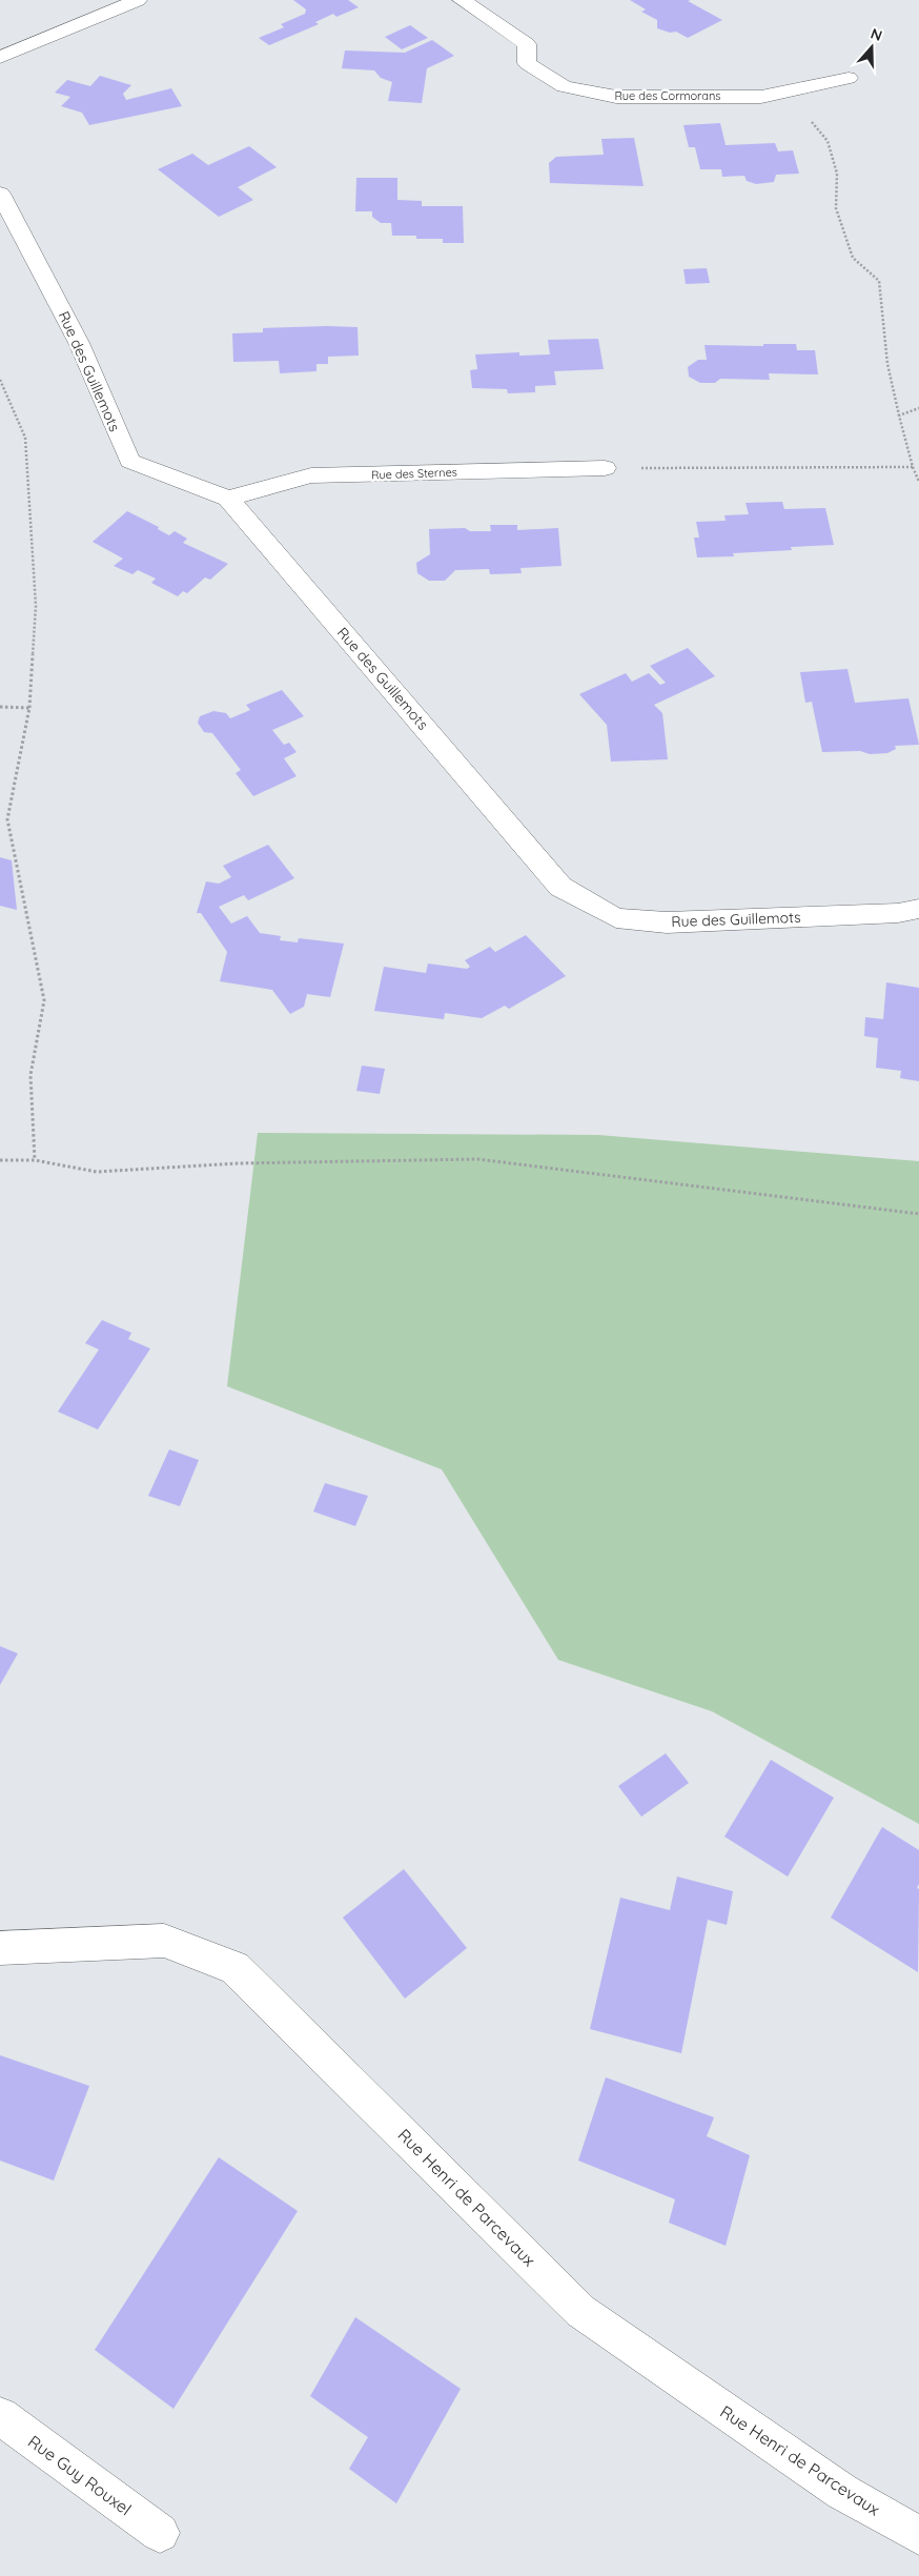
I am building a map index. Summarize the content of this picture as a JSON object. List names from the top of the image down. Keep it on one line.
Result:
{"streets":{"street":["Rue des Cormorans","Rue des Guillemots","Rue des Sternes","Rue Henri de Parcevaux","Rue Guy Rouxel"]},"crossings":[["Rue des Guillemots","Rue des Sternes"]],"north":"top"}
